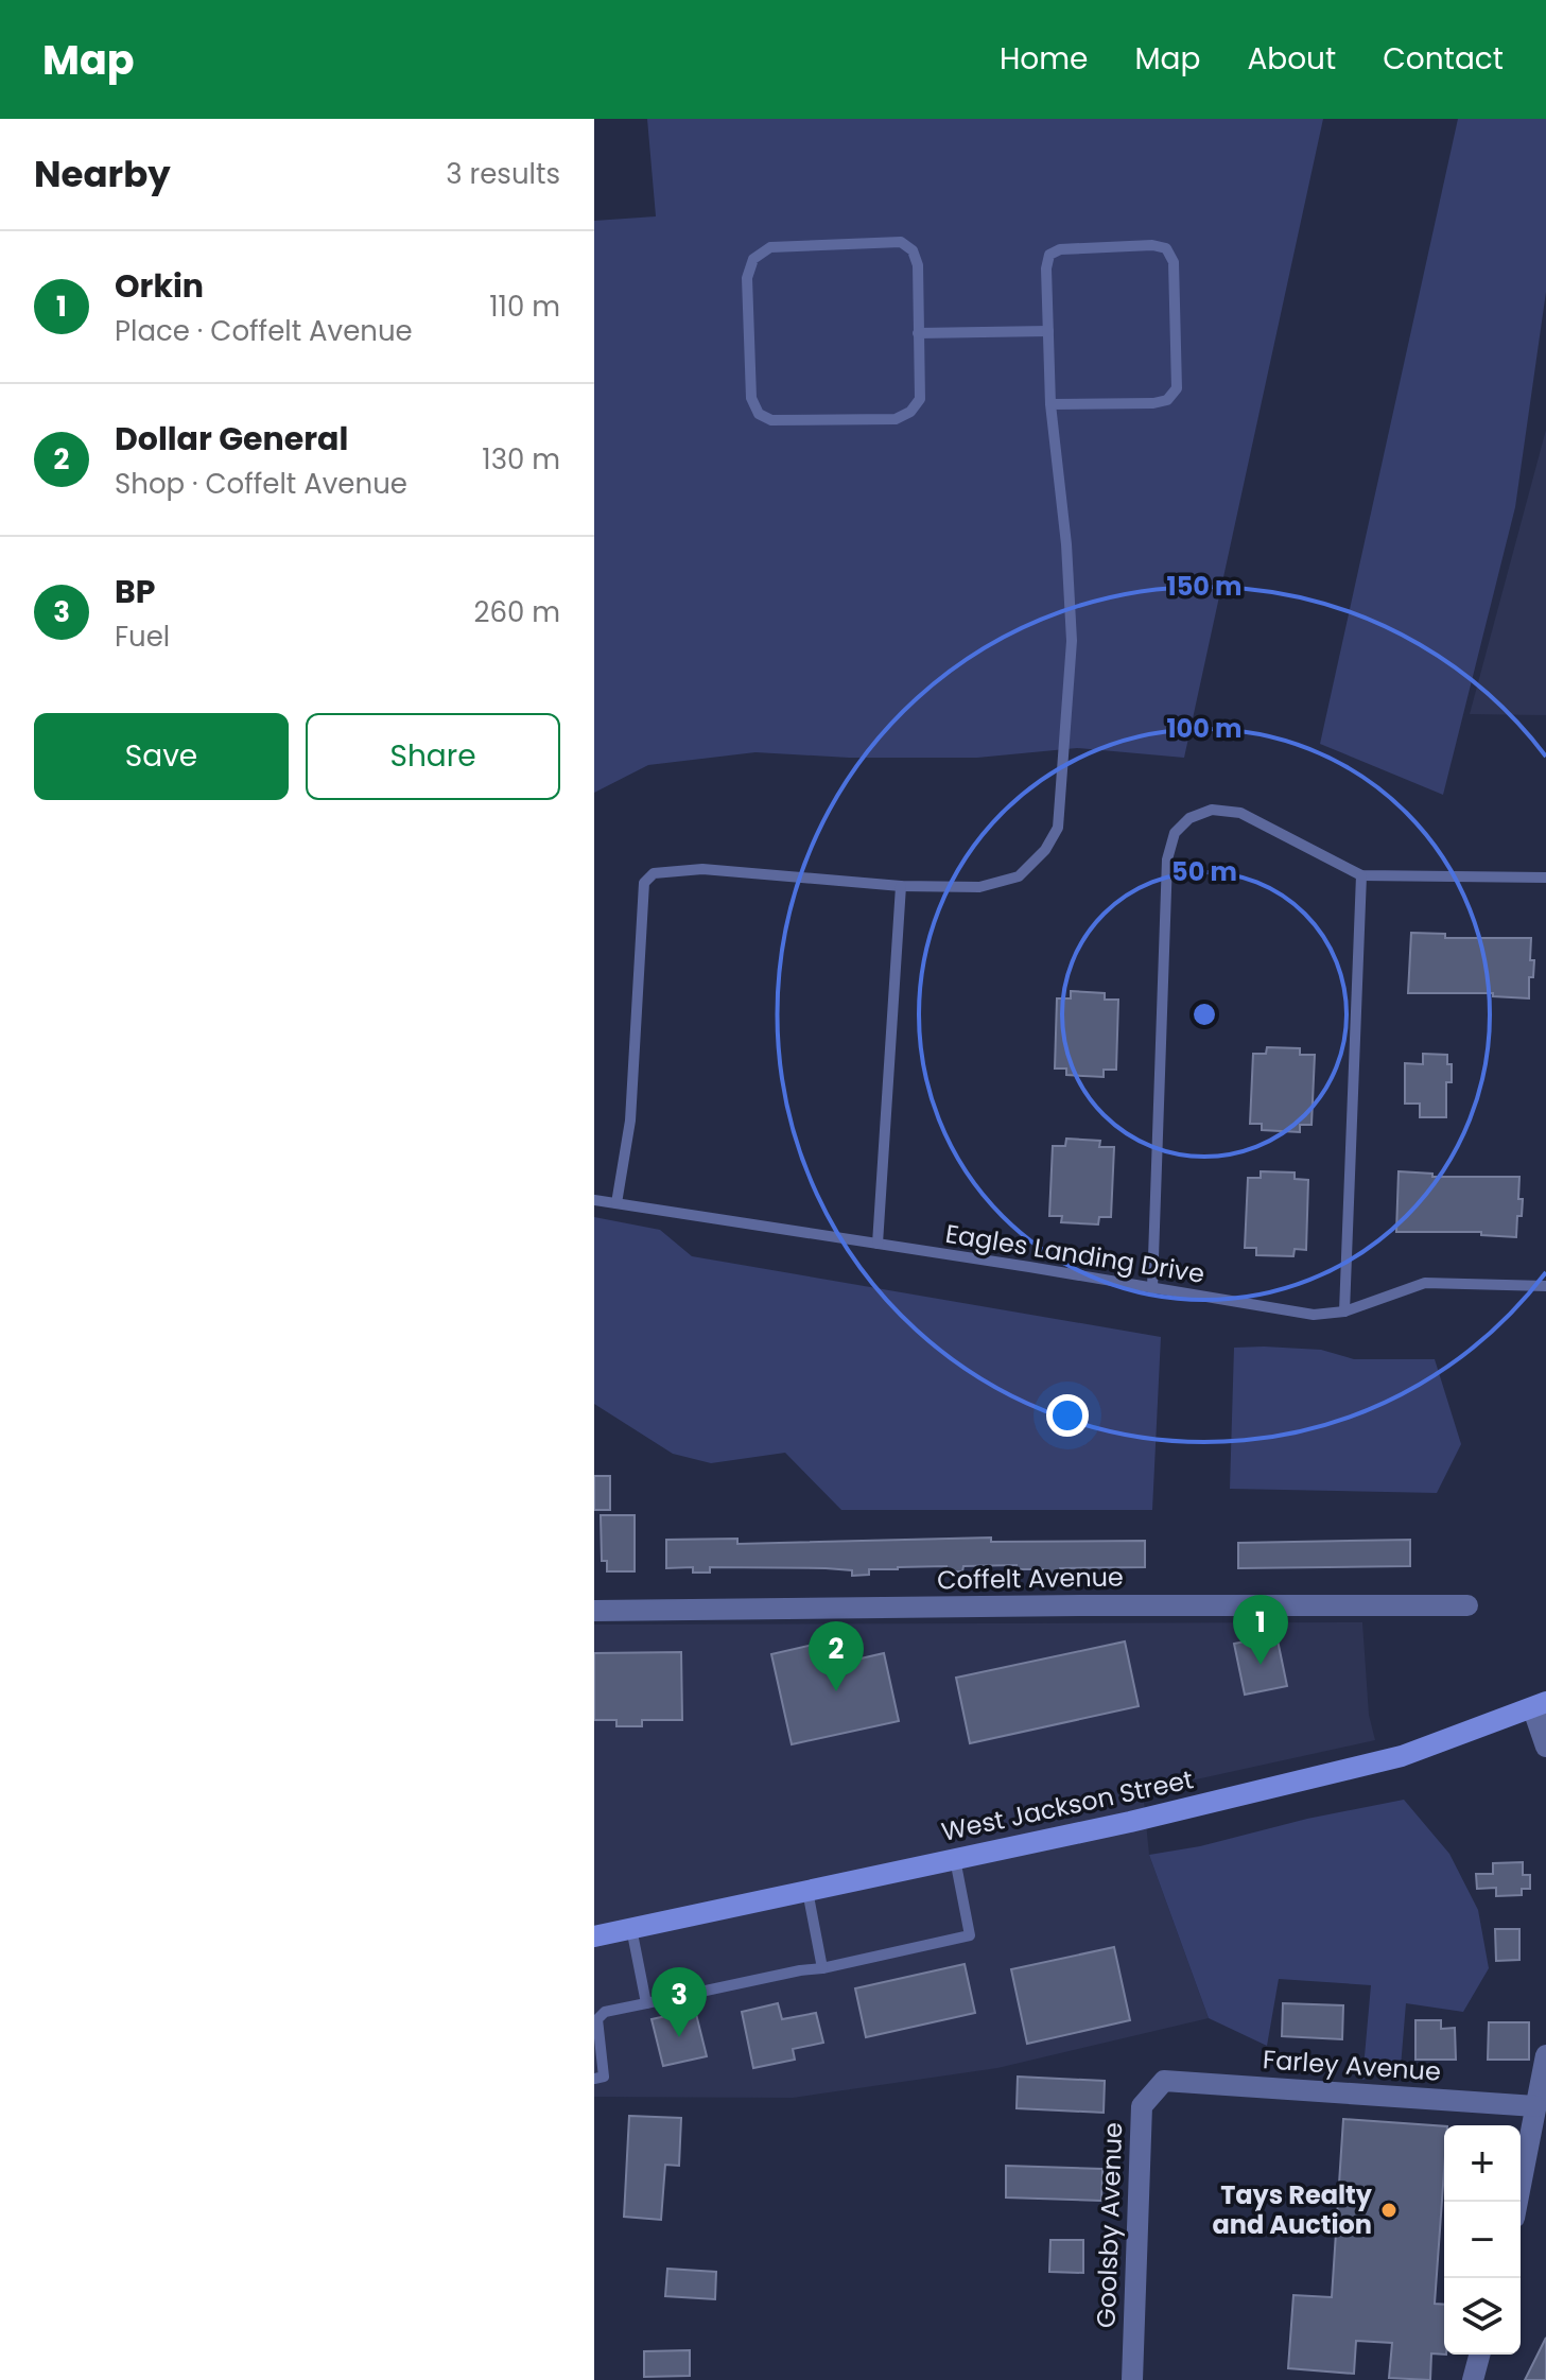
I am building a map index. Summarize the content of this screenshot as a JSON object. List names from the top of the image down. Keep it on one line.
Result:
{"streets":{"street":["Coffelt Avenue","West Jackson Street","Farley Avenue","Goolsby Avenue"],"lane":["Eagles Landing Drive"]},"crossings":[["Farley Avenue","Goolsby Avenue"]],"places":["Tays Realty and Auction"],"page":{"header":"Map","nav":["Home","Map","About","Contact"],"heading":["Nearby","3 results"],"list":[{"mark":"1","name":"Orkin","note":"Place · Coffelt Avenue","value":"110 m"},{"mark":"2","name":"Dollar General","note":"Shop · Coffelt Avenue","value":"130 m"},{"mark":"3","name":"BP","note":"Fuel","value":"260 m"}],"buttons":["Save","Share"],"pins":["1","2","3"],"map_buttons":["+","−"]},"rings":["150 m","100 m","50 m"]}
